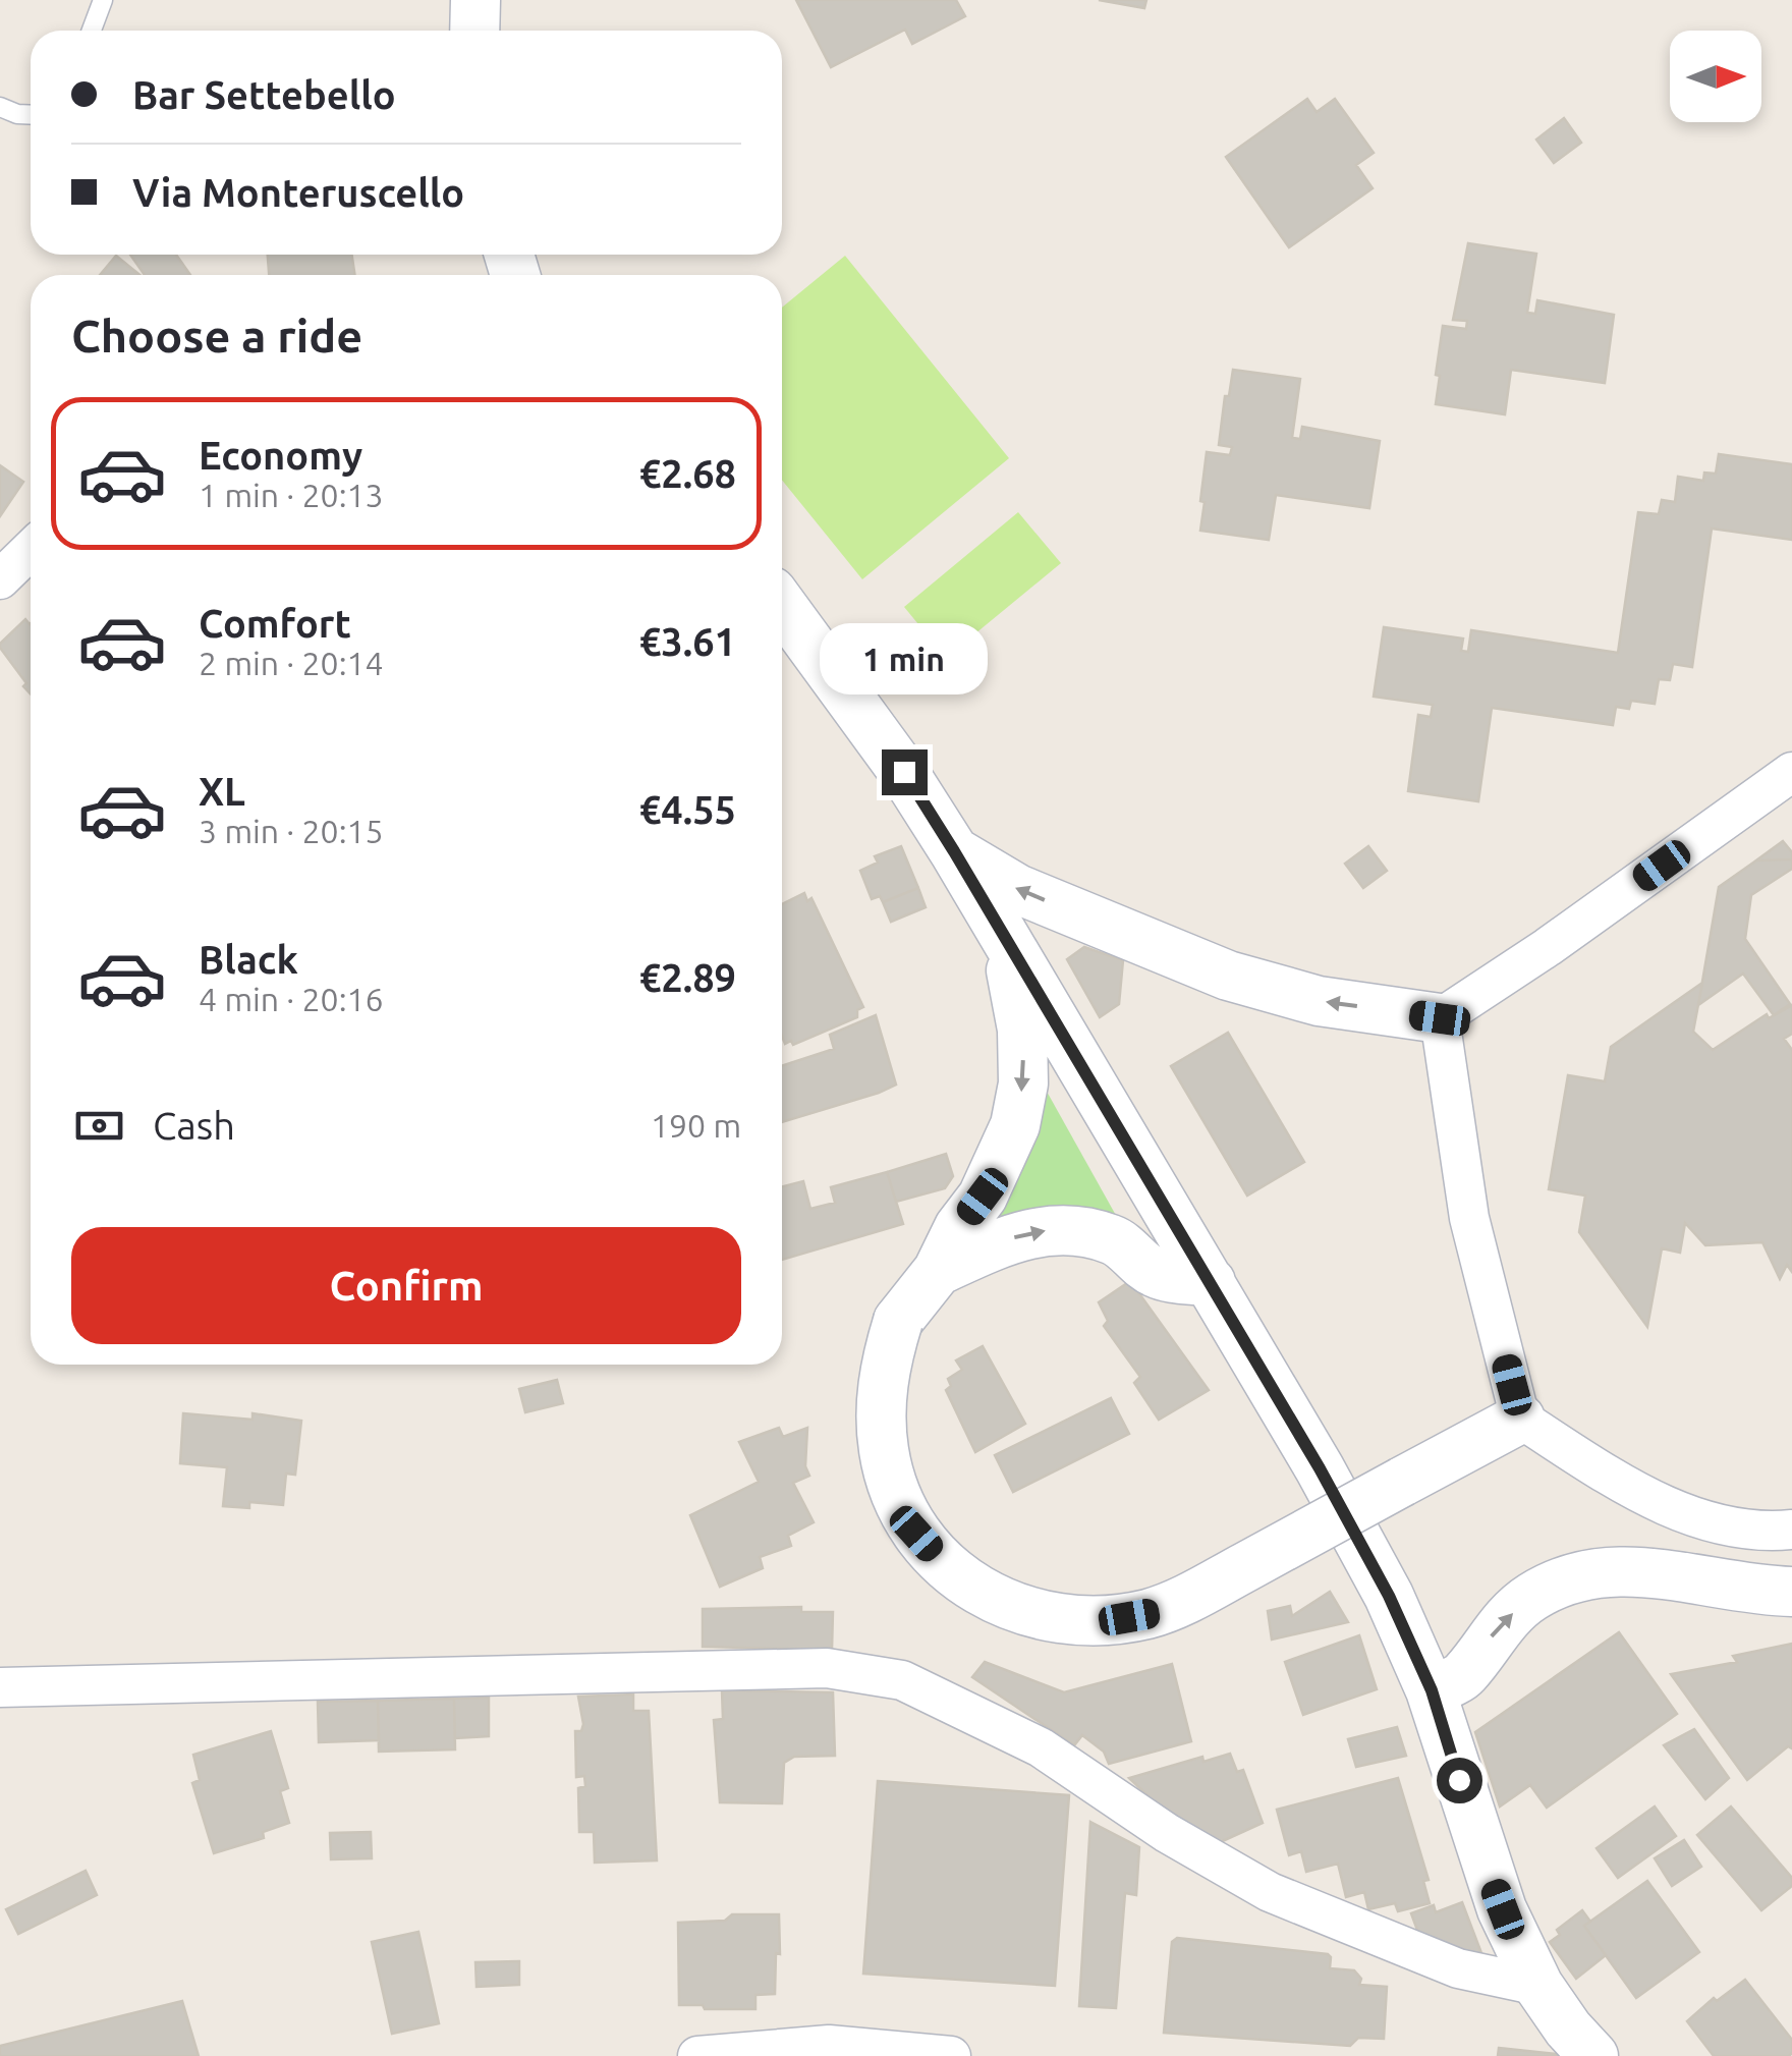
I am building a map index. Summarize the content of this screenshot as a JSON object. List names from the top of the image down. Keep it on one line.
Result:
{"north":"right","page":{"banner":["Bar Settebello","Via Monteruscello"],"heading":"Choose a ride","list":[{"name":"Economy","note":"1 min · 20:13","value":"€2.68"},{"name":"Comfort","note":"2 min · 20:14","value":"€3.61"},{"name":"XL","note":"3 min · 20:15","value":"€4.55"},{"name":"Black","note":"4 min · 20:16","value":"€2.89"}],"bubble":"1 min","pay":["Cash","190 m"],"buttons":"Confirm"}}
